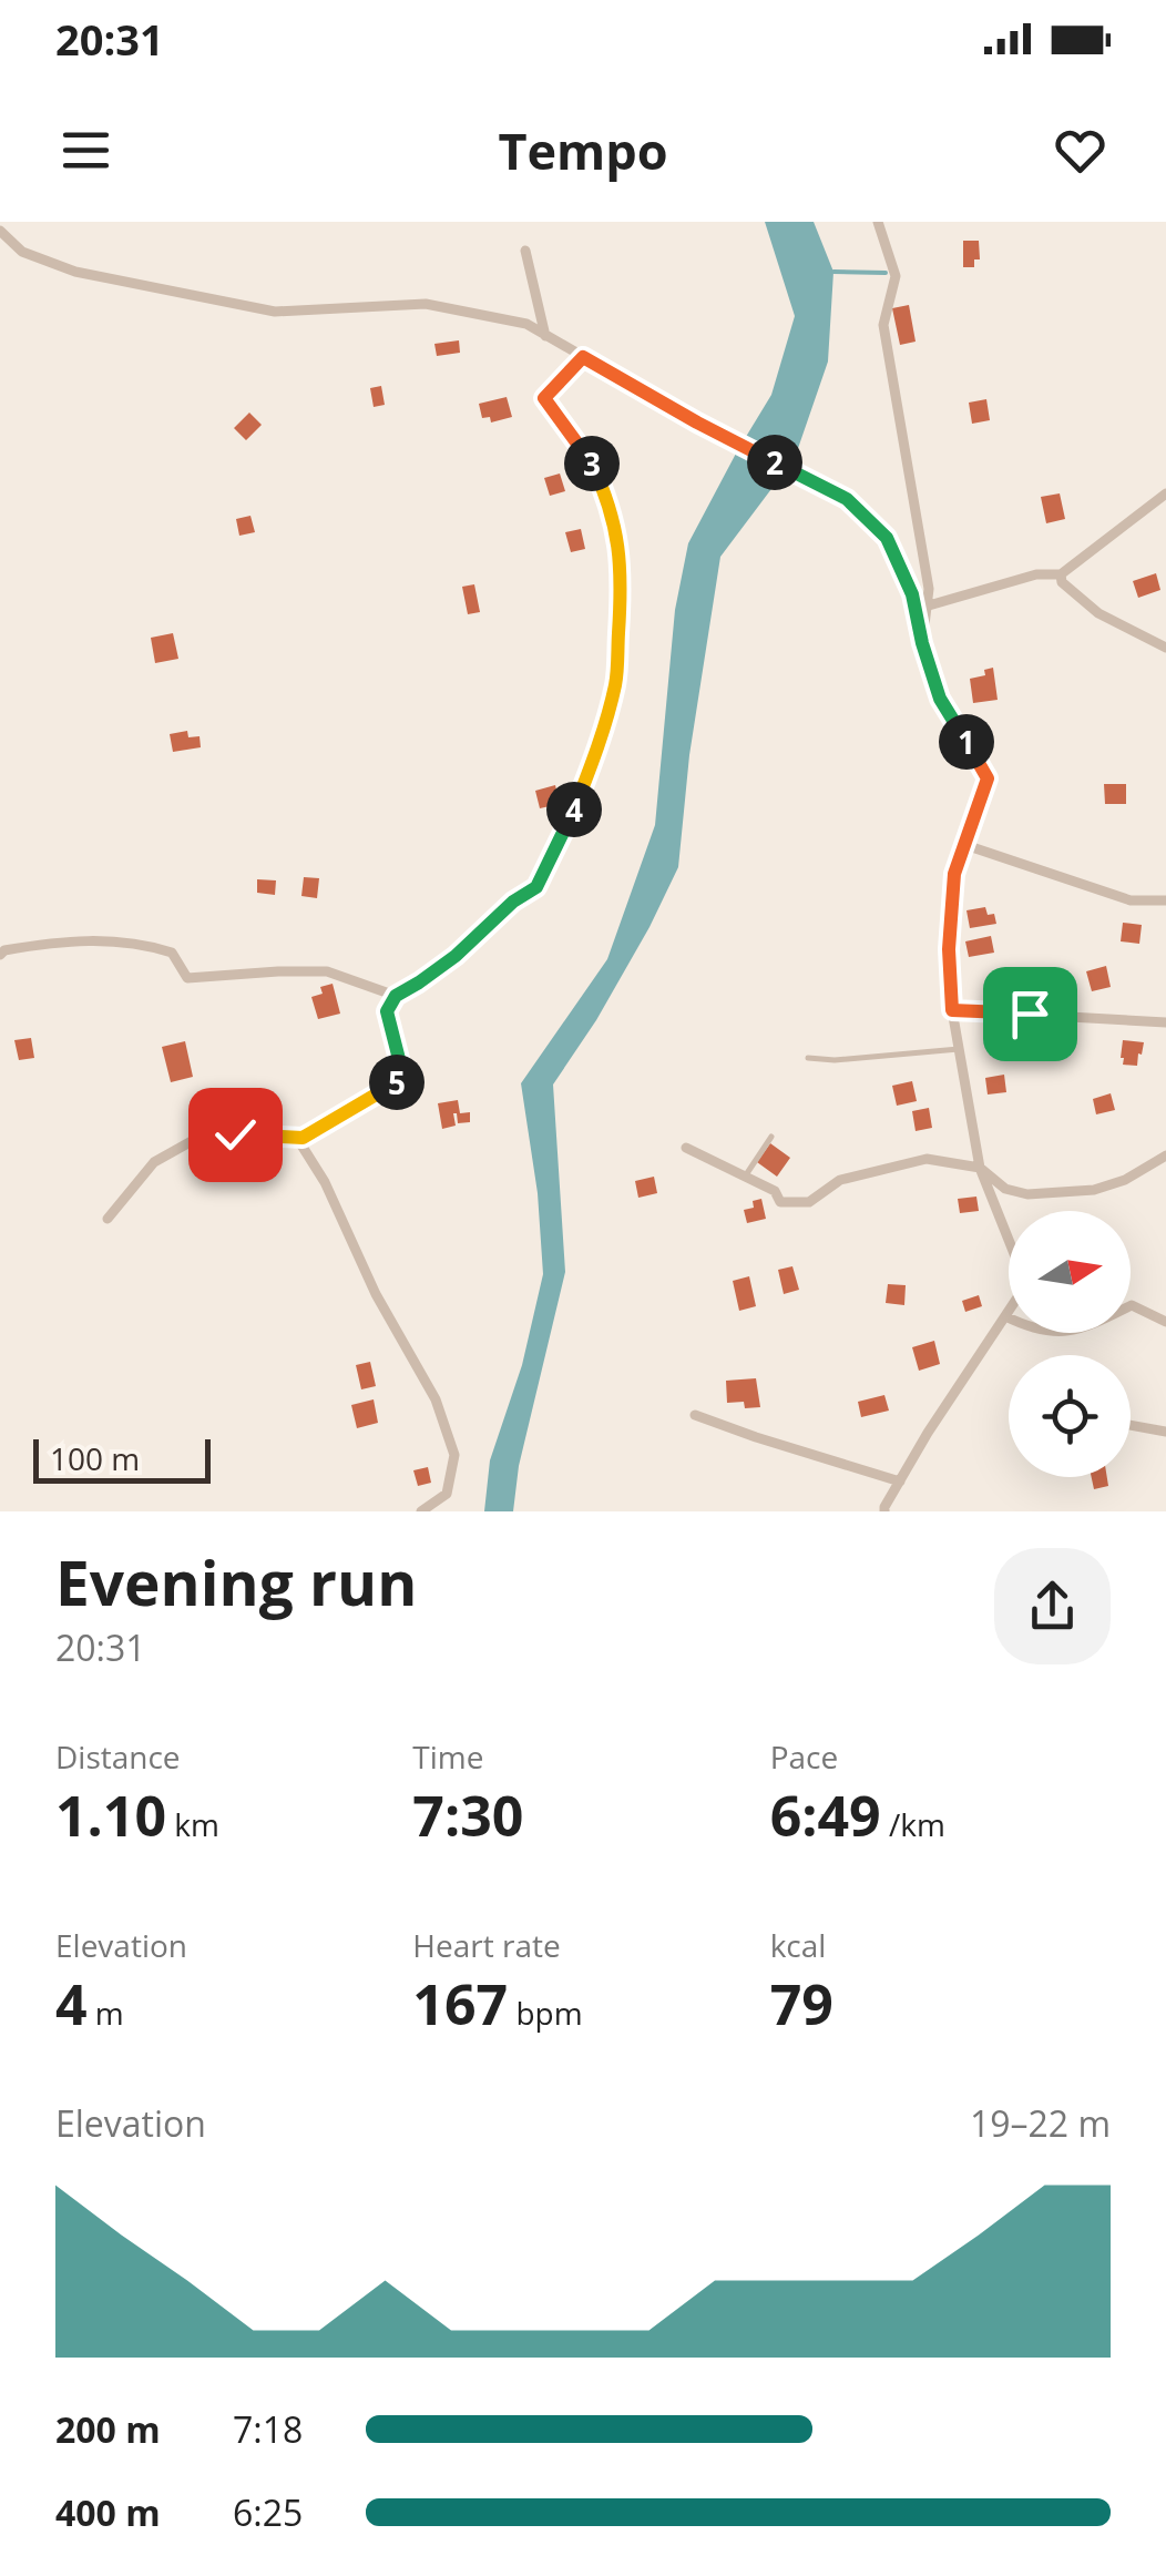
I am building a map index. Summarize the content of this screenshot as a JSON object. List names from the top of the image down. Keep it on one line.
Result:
{"scale_bar":"100 m","north":"right","page":{"status":"20:31","header":"Tempo","pins":["2","3","1","4","5"],"scale":"100 m","heading":["Evening run","20:31"],"stats":[["Distance","1.10 km"],["Time","7:30"],["Pace","6:49 /km"],["Elevation","4 m"],["Heart rate","167 bpm"],["kcal","79"]],"chart":["Elevation","19–22 m"],"list":[{"name":"200 m","note":"7:18"},{"name":"400 m","note":"6:25"}]}}
